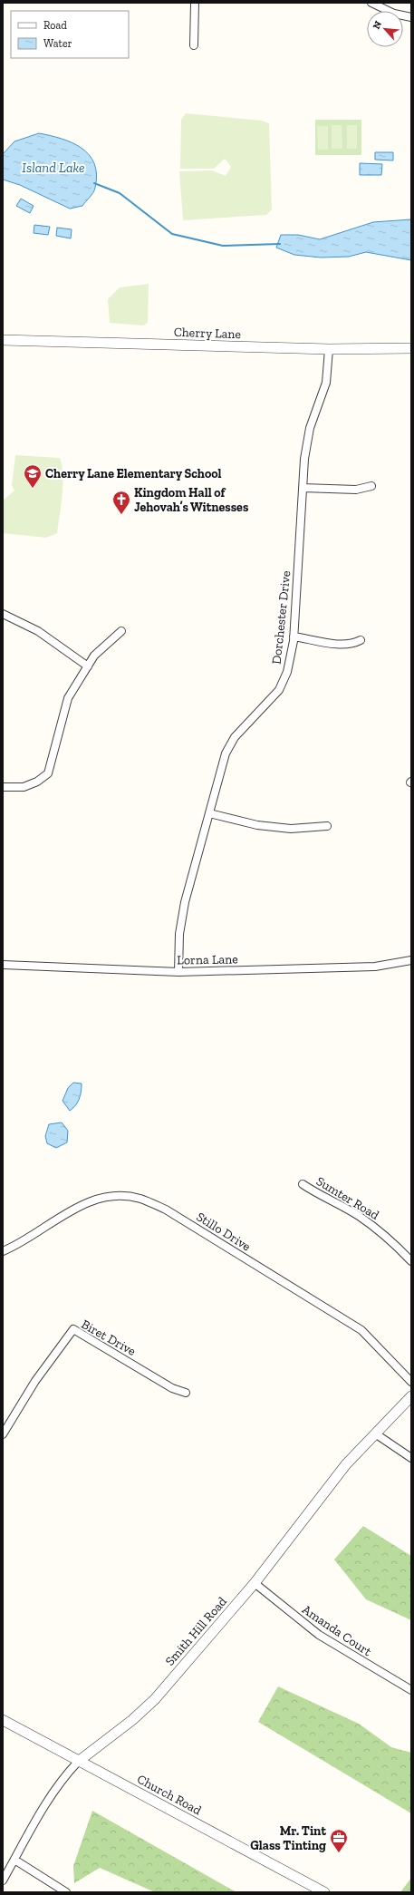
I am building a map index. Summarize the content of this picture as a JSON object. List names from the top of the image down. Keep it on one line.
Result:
{"streets":{"street":["Cherry Lane","Dorchester Drive","Lorna Lane","Sumter Road","Stillo Drive","Biret Drive","Amanda Court","Smith Hill Road","Church Road"]},"crossings":[["Cherry Lane","Dorchester Drive"],["Dorchester Drive","Lorna Lane"],["Amanda Court","Smith Hill Road"],["Smith Hill Road","Church Road"]],"water":["Island Lake"],"places":{"school or university":["Cherry Lane Elementary School"],"church":["Kingdom Hall of Jehovah’s Witnesses"],"office":["Mr. Tint Glass Tinting"]},"legend":["Road","Water"],"north":"top left"}
